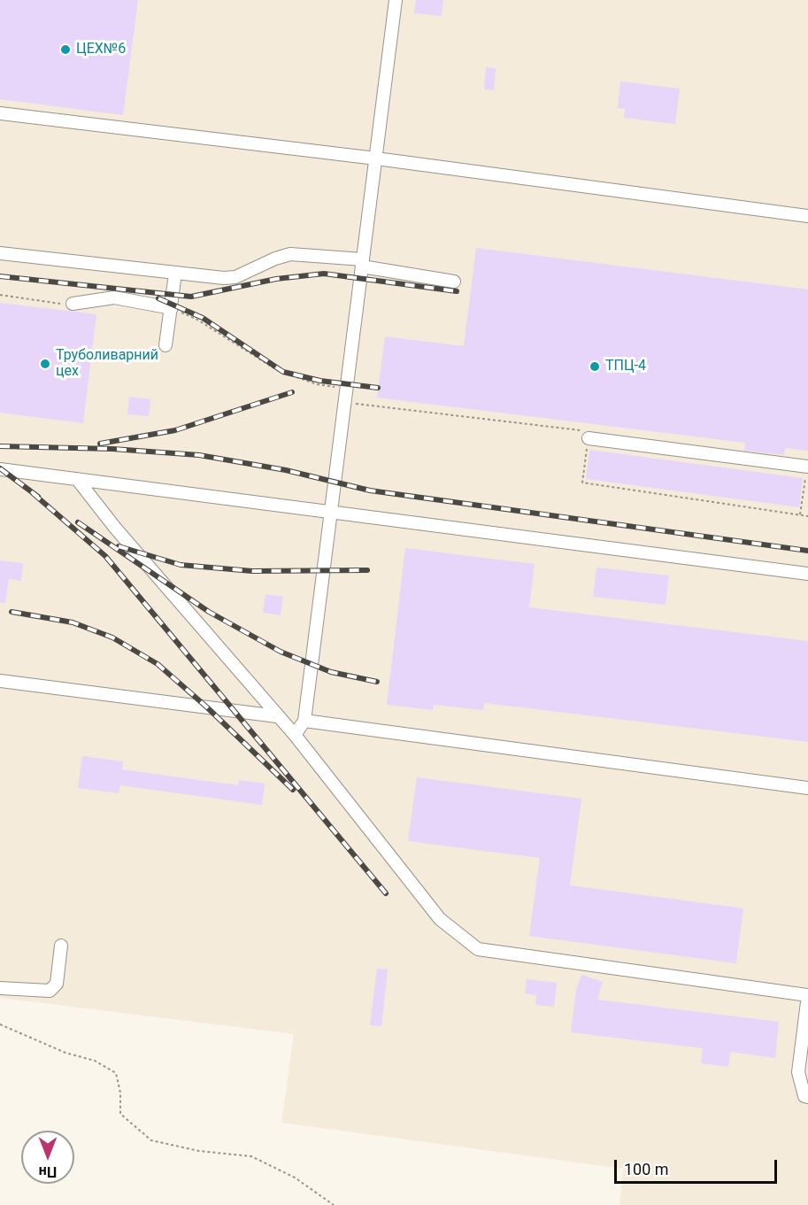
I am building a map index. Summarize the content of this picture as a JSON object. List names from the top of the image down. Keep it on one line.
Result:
{"places":["ЦЕХ№6","Труболиварний цех","ТПЦ-4"],"scale_bar":"100 m","north":"bottom"}
